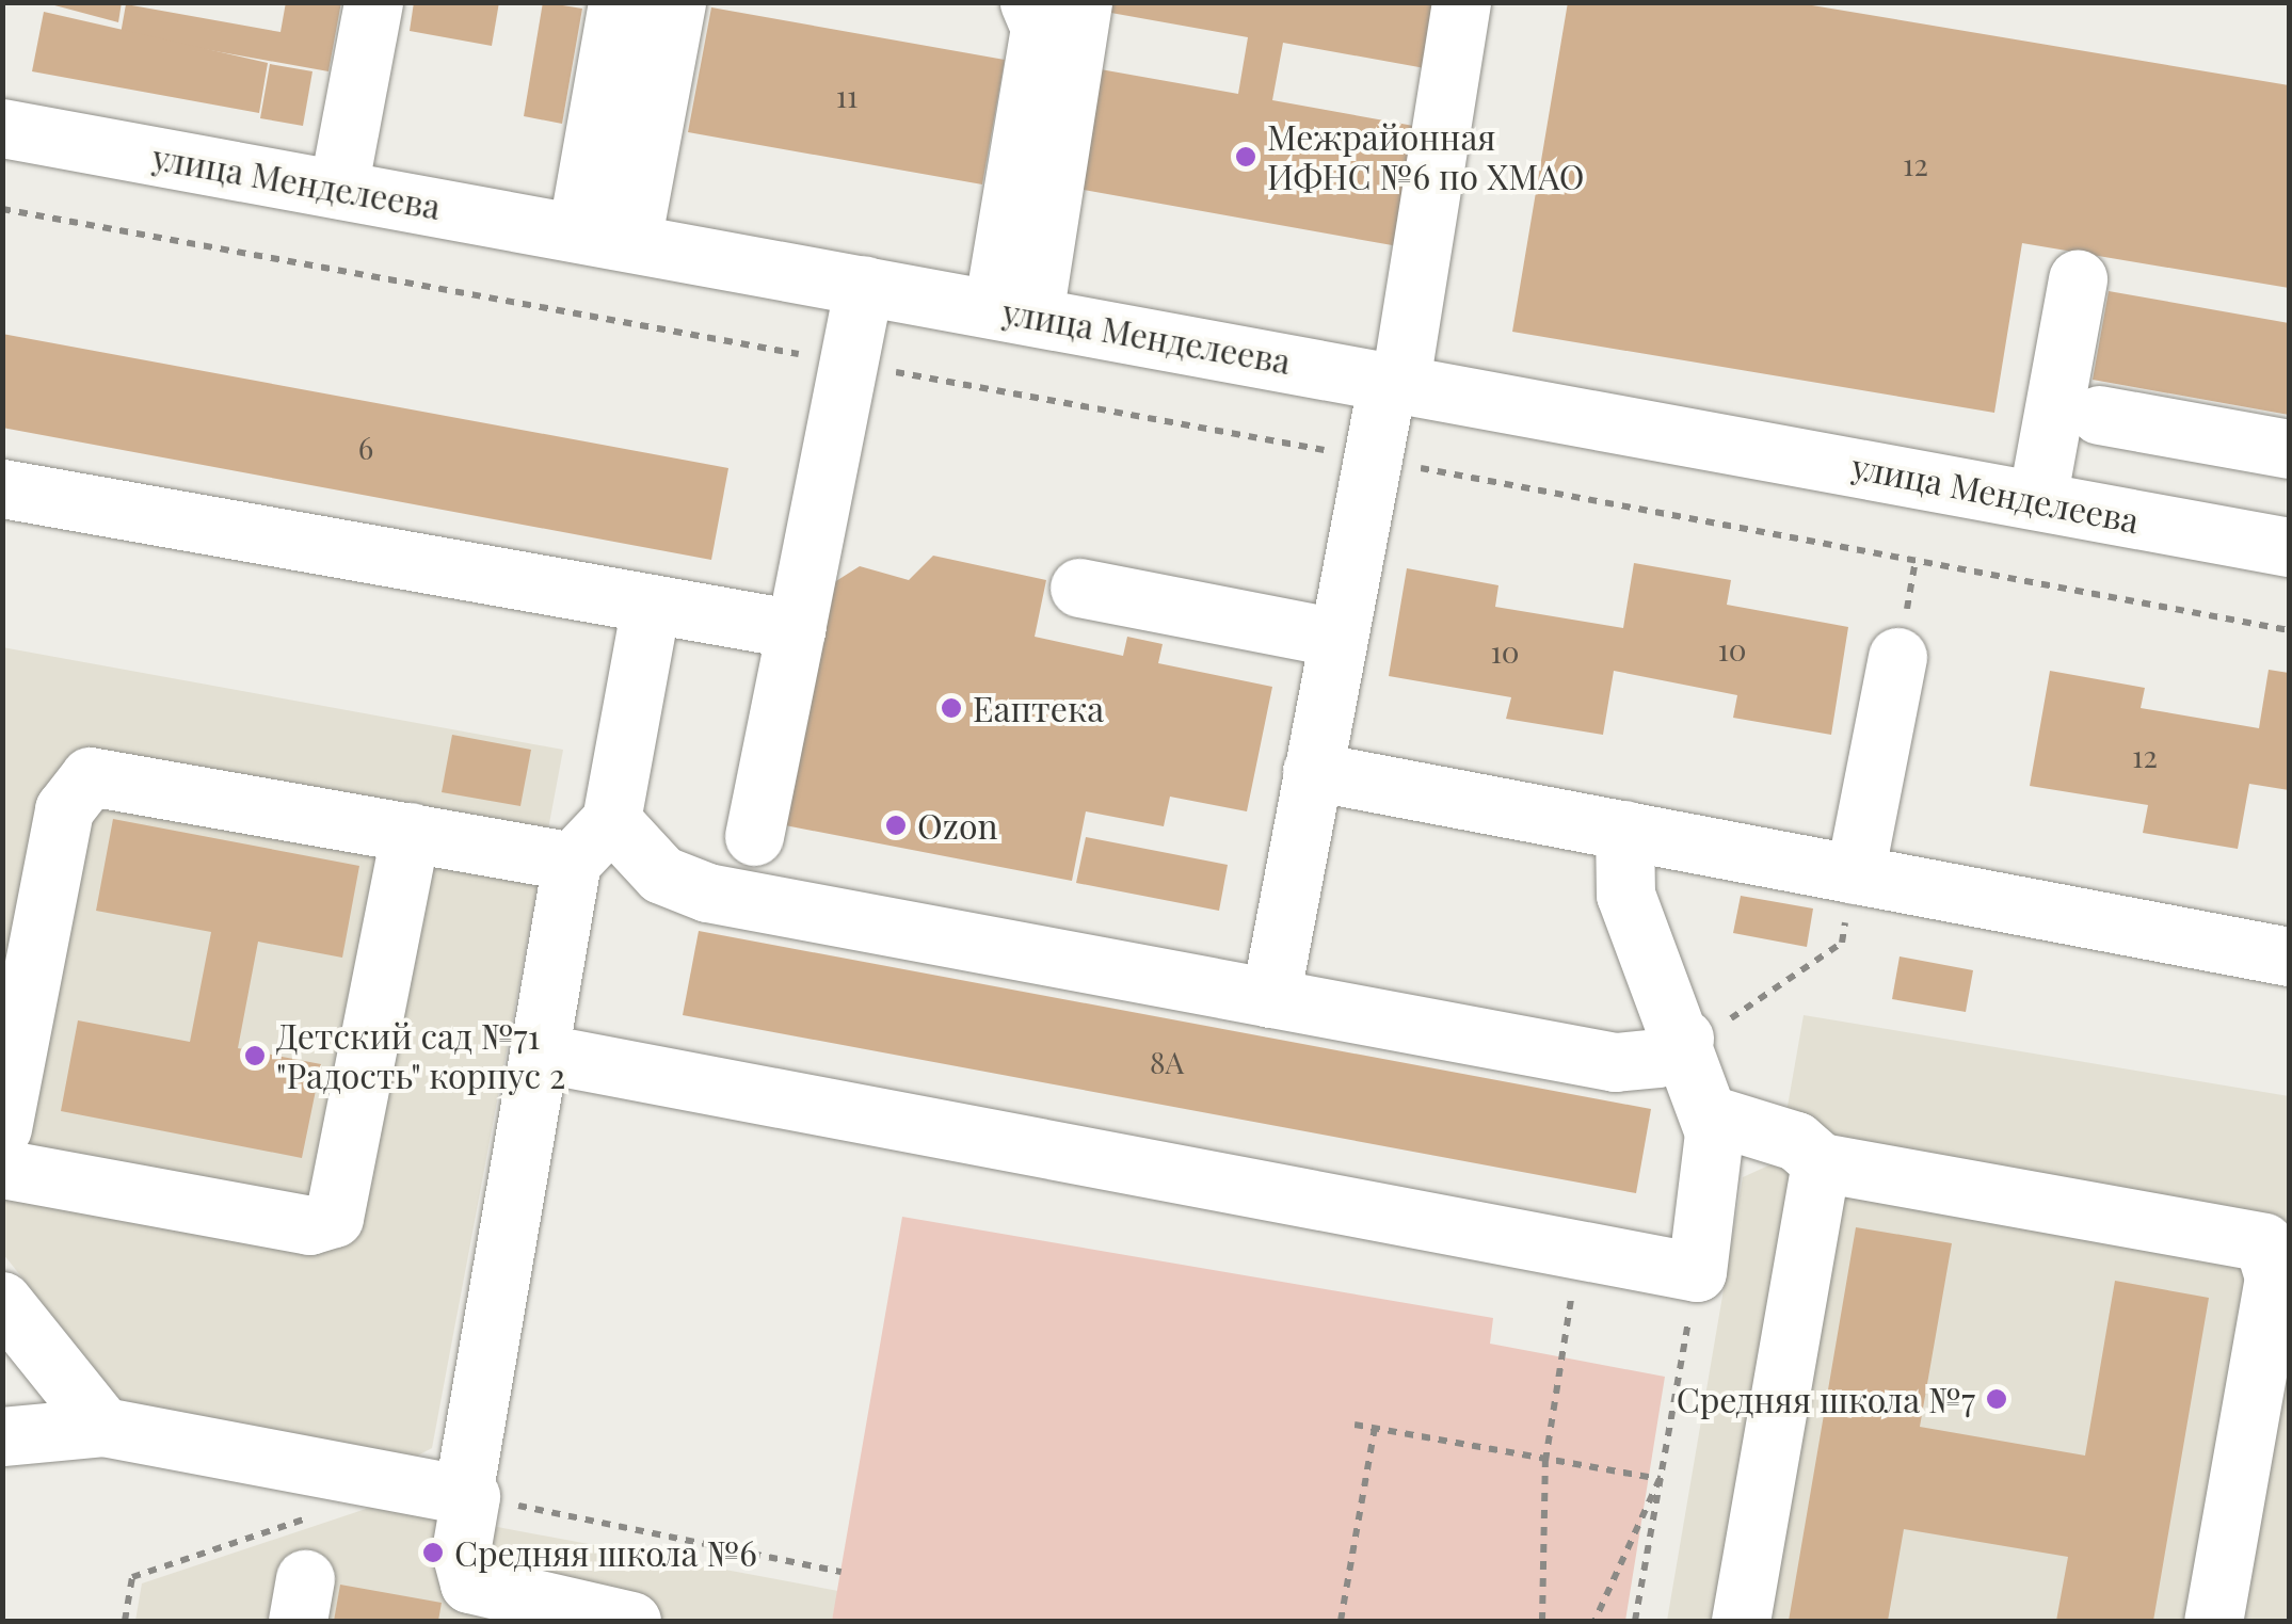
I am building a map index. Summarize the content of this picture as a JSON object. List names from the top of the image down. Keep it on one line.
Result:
{"streets":{"street":["улица Менделеева"]},"places":["Межрайонная ИФНС №6 по ХМАО","Еаптека","Ozon","Детский сад №71 \"Радость\" корпус 2","Средняя школа №7","Средняя школа №6"],"house_numbers":["11","12","6","10","10","12","8А"]}
